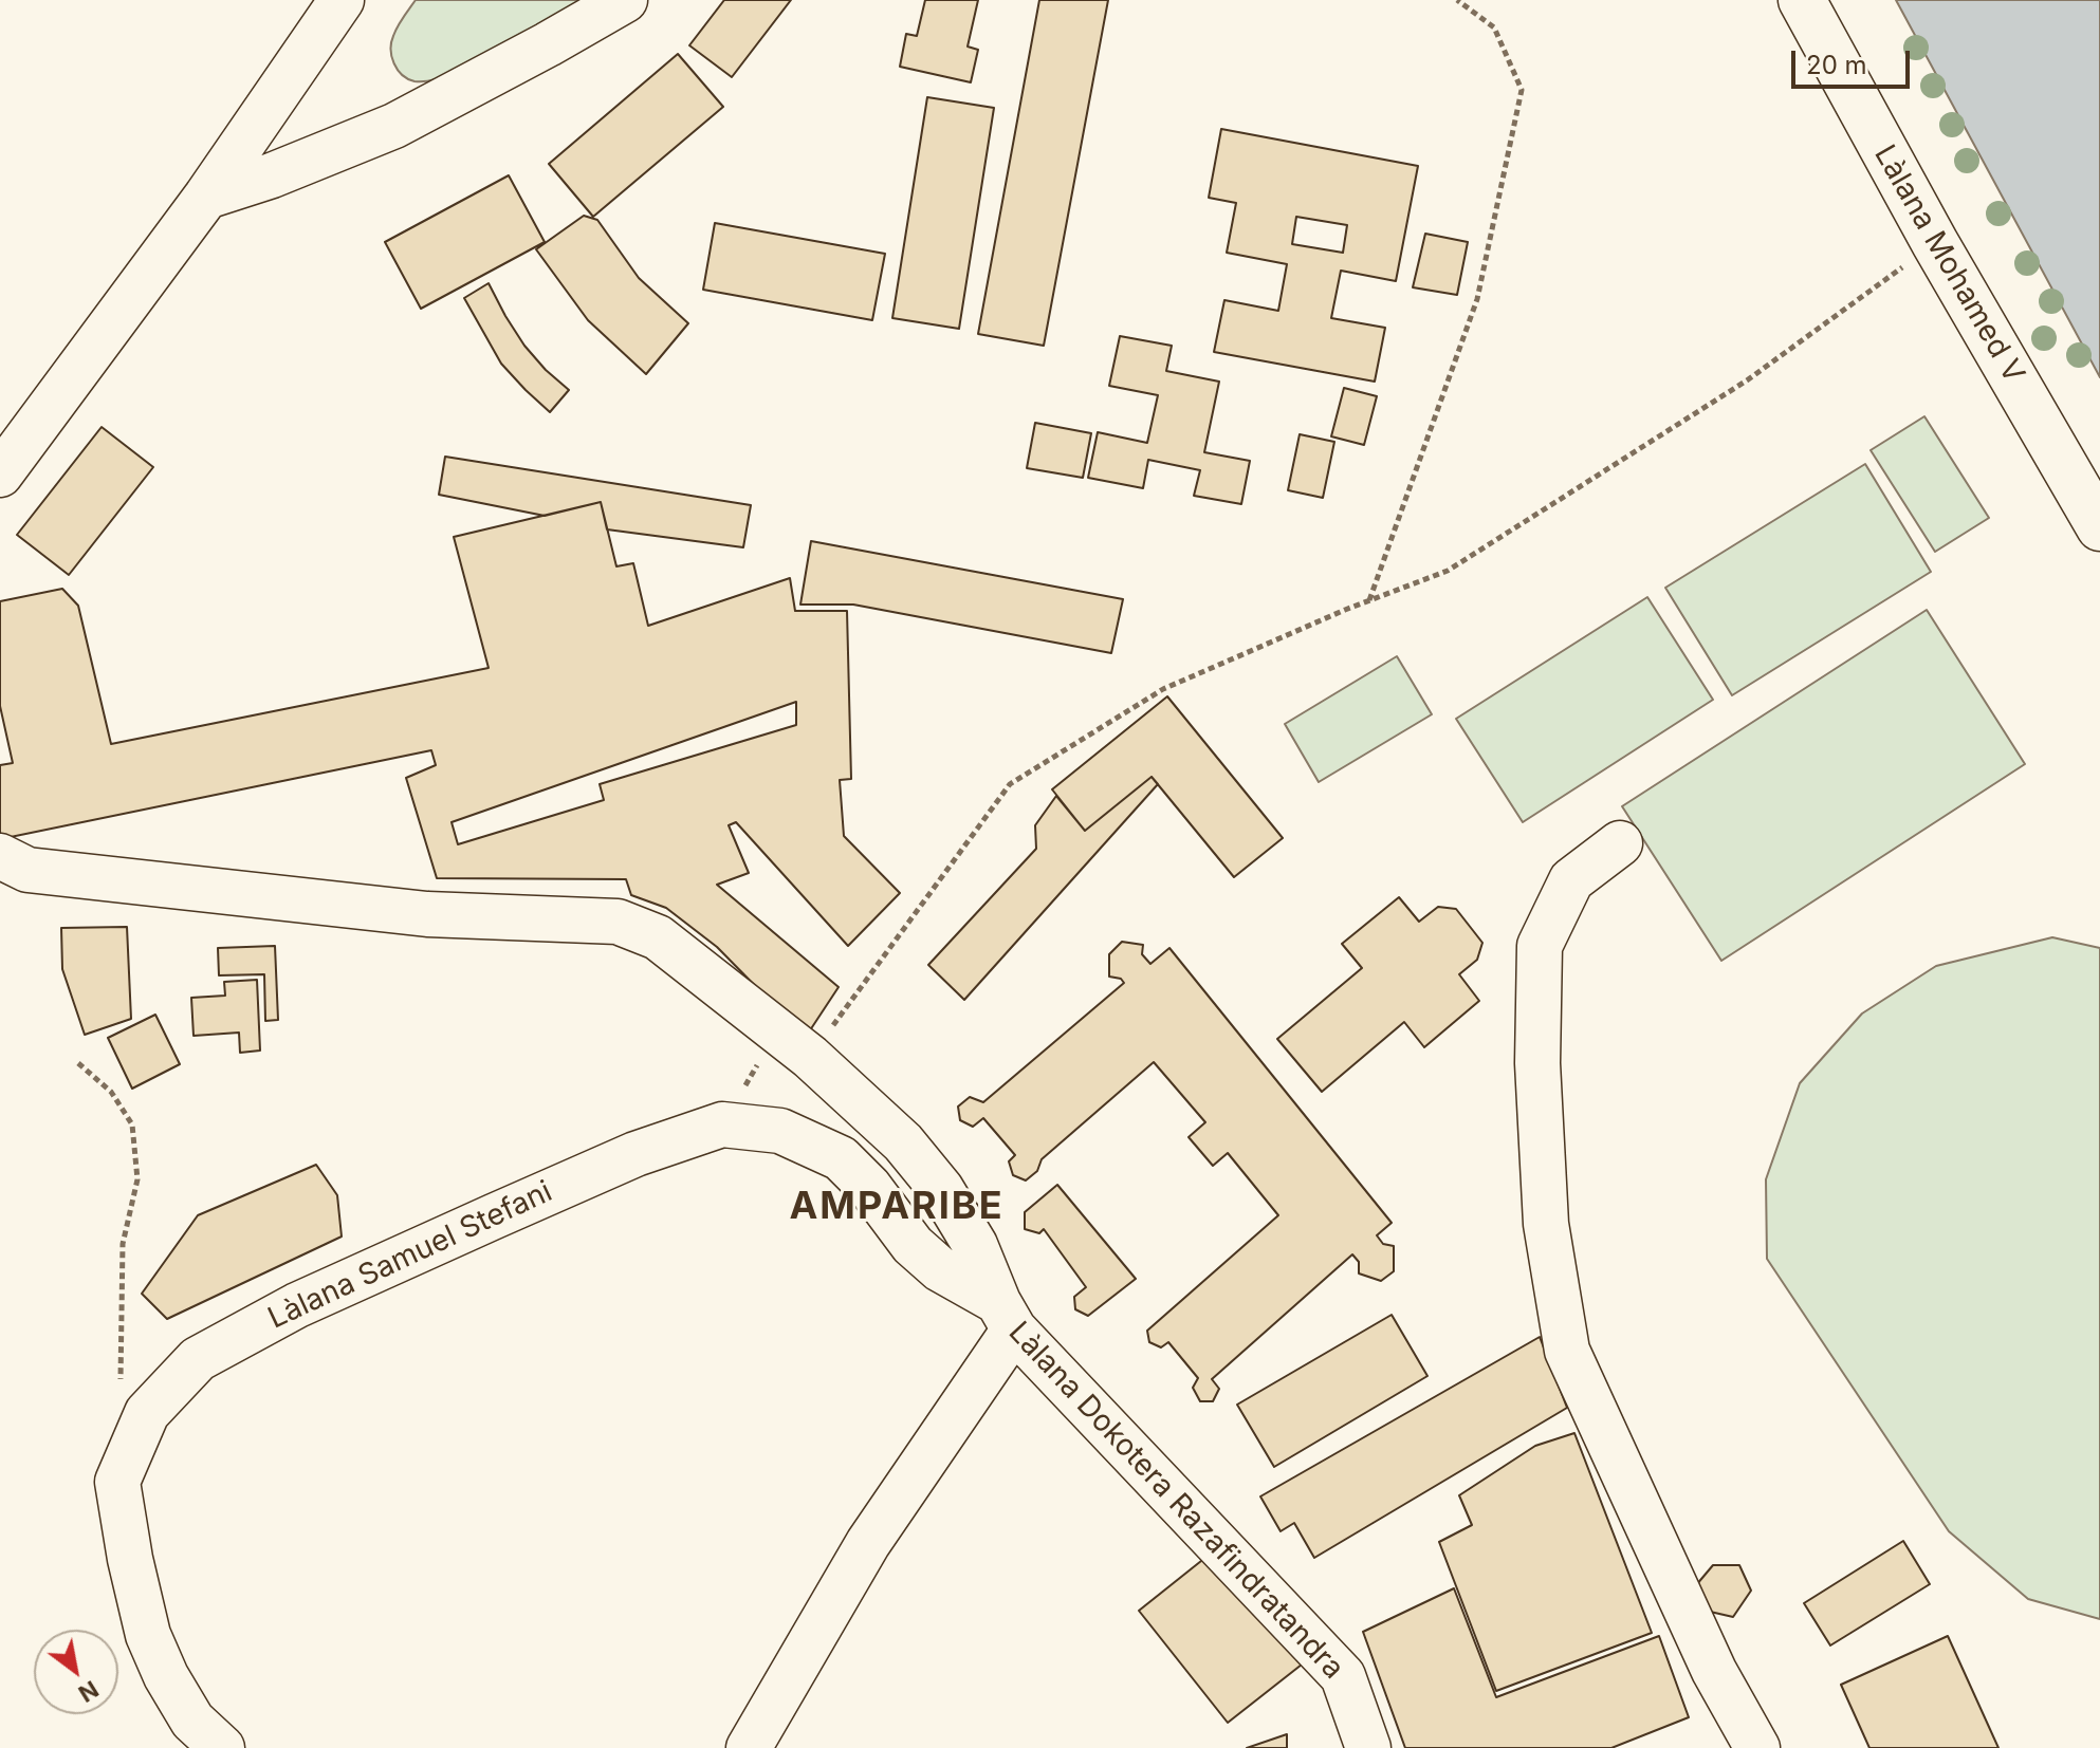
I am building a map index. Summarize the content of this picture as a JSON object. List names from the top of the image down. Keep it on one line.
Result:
{"streets":{"main road":["Làlana Mohamed V"],"street":["Làlana Samuel Stefani","Làlana Dokotera Razafindratandra"]},"crossings":[["Làlana Samuel Stefani","Làlana Dokotera Razafindratandra"]],"districts":["AMPARIBE"],"scale_bar":"20 m","north":"bottom right"}
